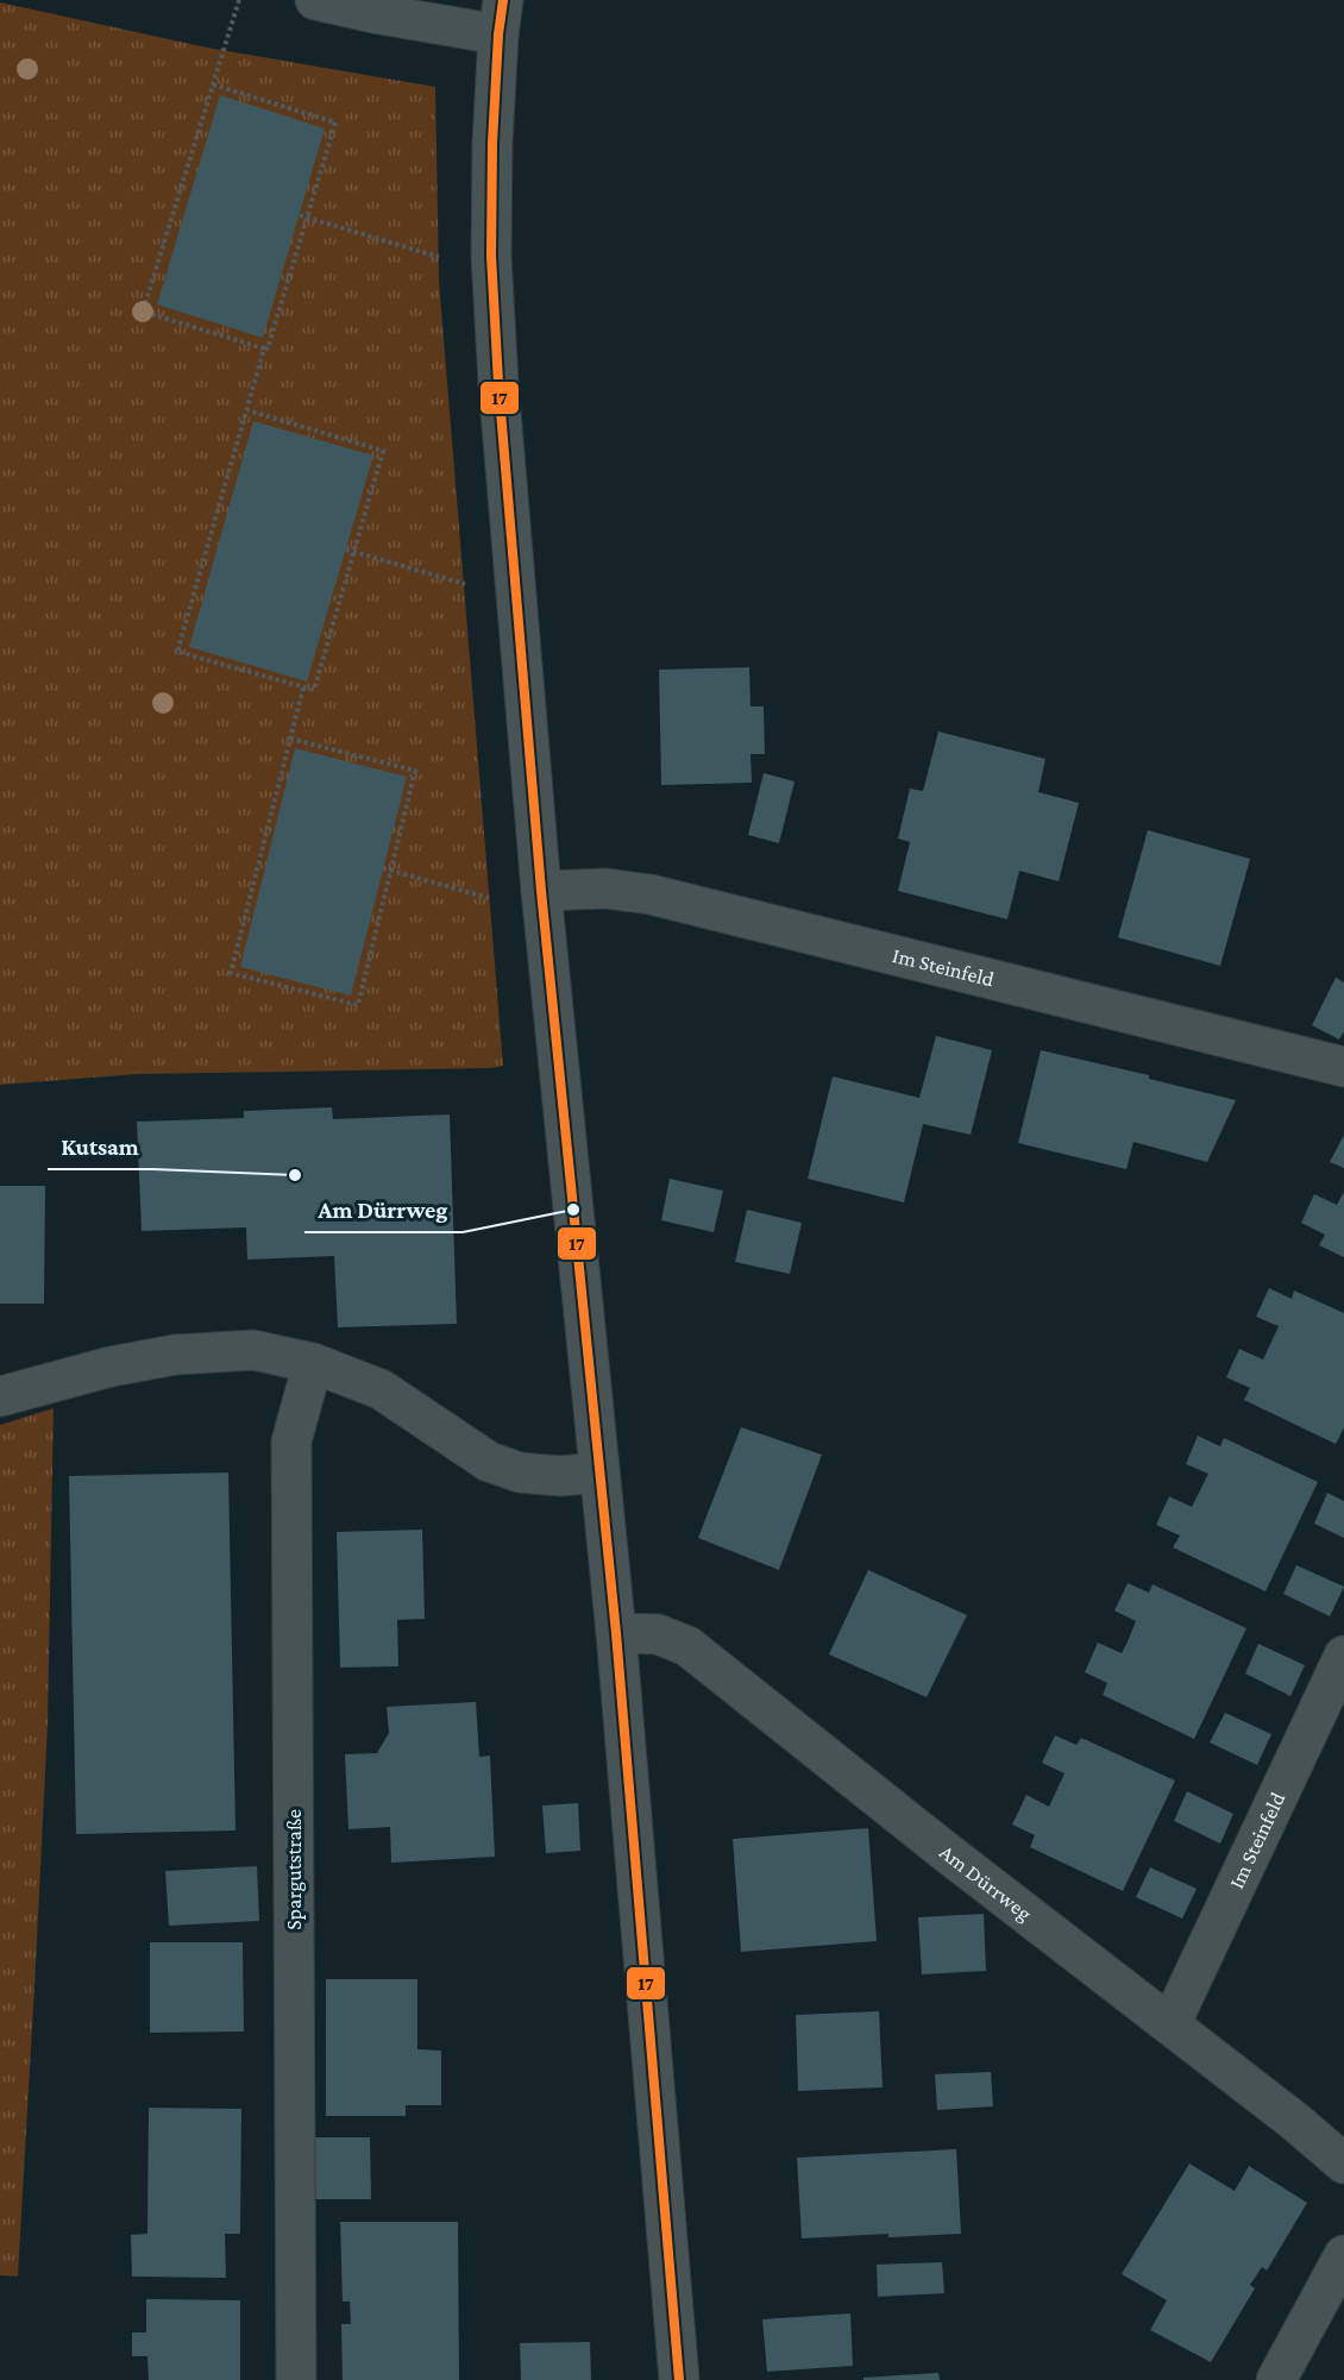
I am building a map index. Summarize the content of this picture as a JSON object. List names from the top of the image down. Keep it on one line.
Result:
{"streets":{"street":["Im Steinfeld","Spargutstraße","Am Dürrweg"]},"crossings":[["Im Steinfeld","Am Dürrweg"]],"places":["Kutsam","Am Dürrweg"],"lines":["transit line 17"]}
